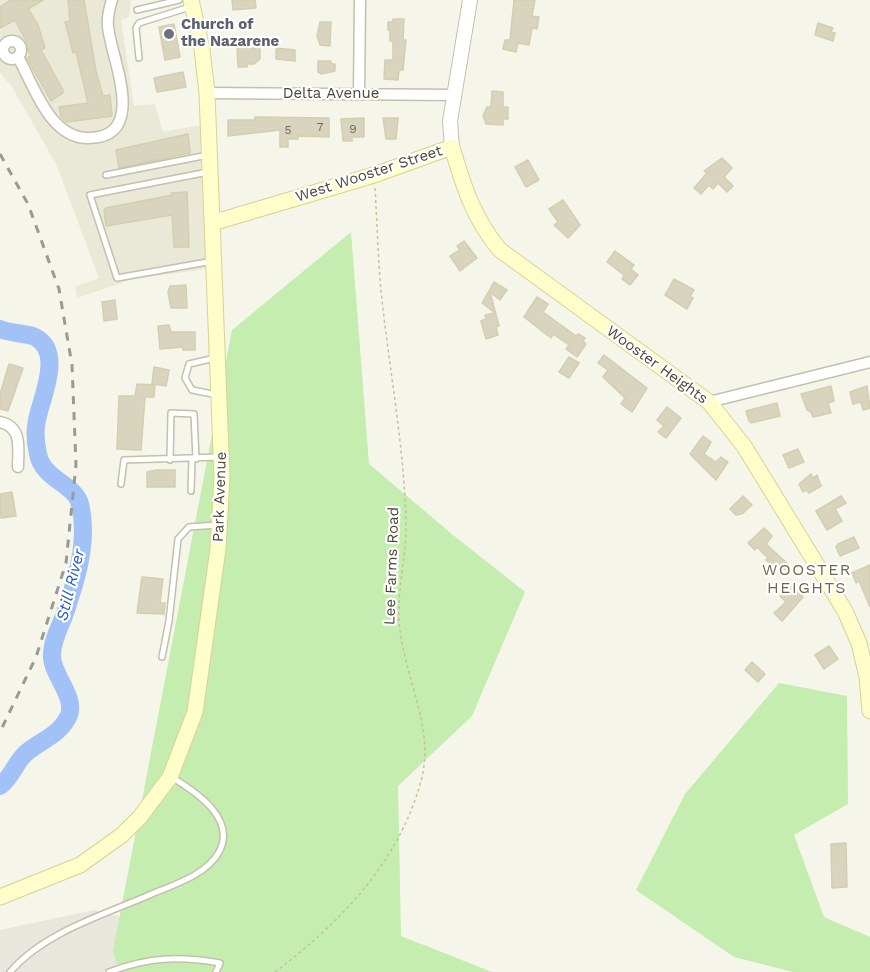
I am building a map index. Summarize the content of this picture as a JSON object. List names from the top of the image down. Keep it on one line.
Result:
{"streets":{"main road":["West Wooster Street","Wooster Heights","Park Avenue"],"street":["Delta Avenue"],"path":["Lee Farms Road"]},"crossings":[["Delta Avenue","West Wooster Street"],["Delta Avenue","Park Avenue"],["West Wooster Street","Wooster Heights"],["West Wooster Street","Park Avenue"],["West Wooster Street","Lee Farms Road"]],"districts":["WOOSTER HEIGHTS"],"water":["Still River"],"places":["Church of the Nazarene"],"house_numbers":["7","9","5"]}
